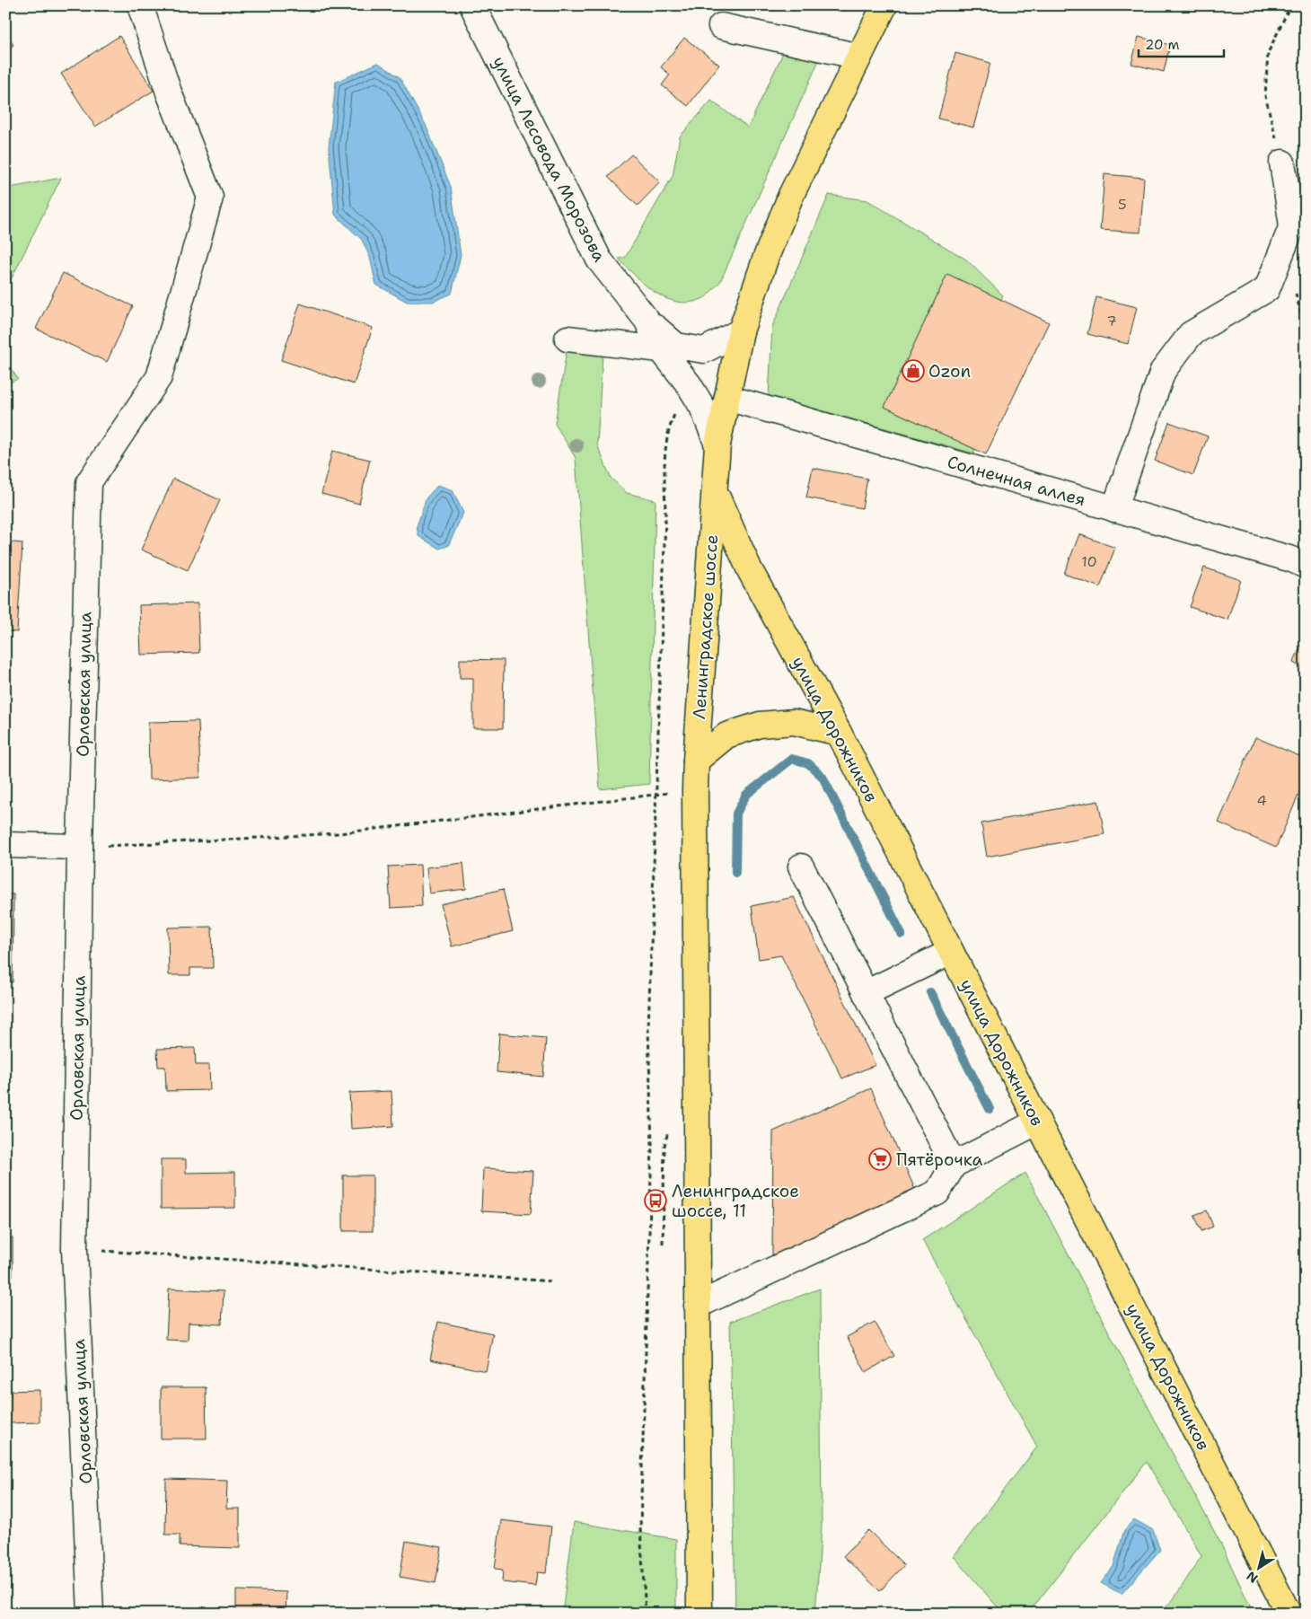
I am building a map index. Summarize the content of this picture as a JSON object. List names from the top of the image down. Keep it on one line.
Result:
{"streets":{"main road":["Ленинградское шоссе","улица Дорожников"],"street":["улица Лесовода Морозова","Солнечная аллея","Орловская улица"]},"crossings":[["улица Лесовода Морозова","Ленинградское шоссе"],["Солнечная аллея","Ленинградское шоссе"],["Ленинградское шоссе","улица Дорожников"]],"places":{"shop":["Ozon"],"supermarket":["Пятёрочка"],"bus stop":["Ленинградское шоссе, 11"]},"house_numbers":["5","7","10","4"],"scale_bar":"20 m","north":"bottom left"}
